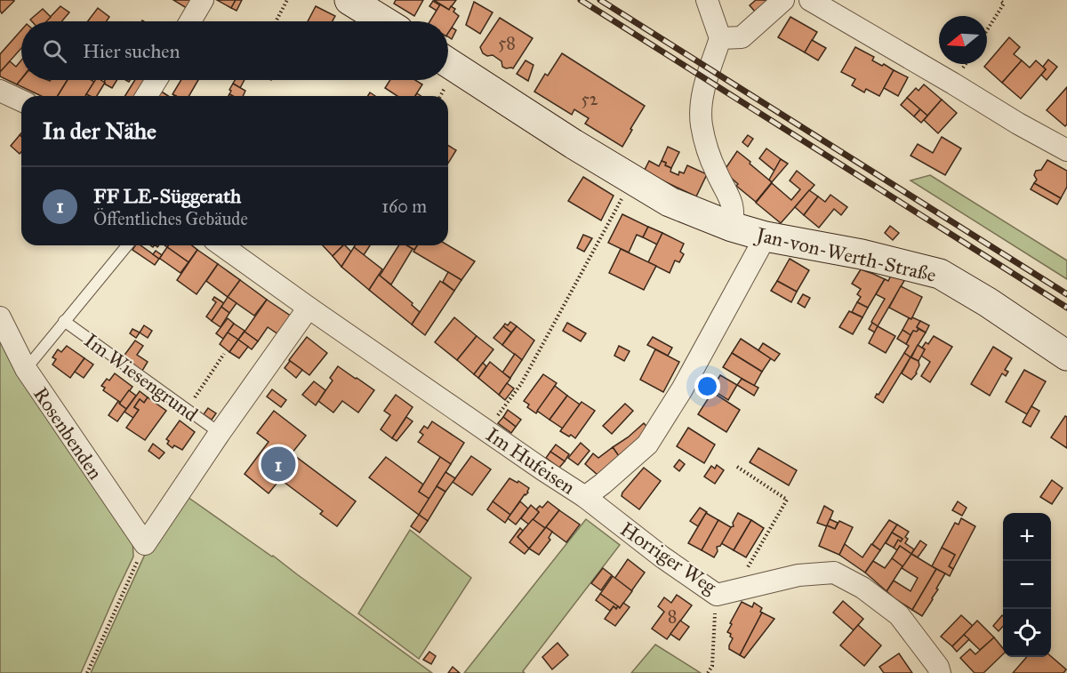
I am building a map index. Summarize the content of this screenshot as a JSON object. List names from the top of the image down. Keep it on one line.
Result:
{"streets":{"main road":["Jan-von-Werth-Straße"],"street":["Im Wiesengrund","Rosenbenden","Im Hufeisen","Horriger Weg"]},"crossings":[["Jan-von-Werth-Straße","Im Hufeisen"],["Im Wiesengrund","Rosenbenden"],["Im Wiesengrund","Im Hufeisen"],["Im Hufeisen","Horriger Weg"]],"house_numbers":["58","52","8"],"north":"left","page":{"search":"Hier suchen","heading":"In der Nähe","list":[{"mark":"1","name":"FF LE-Süggerath","note":"Öffentliches Gebäude","value":"160 m"}],"pins":"1","map_buttons":["+","−"]}}
